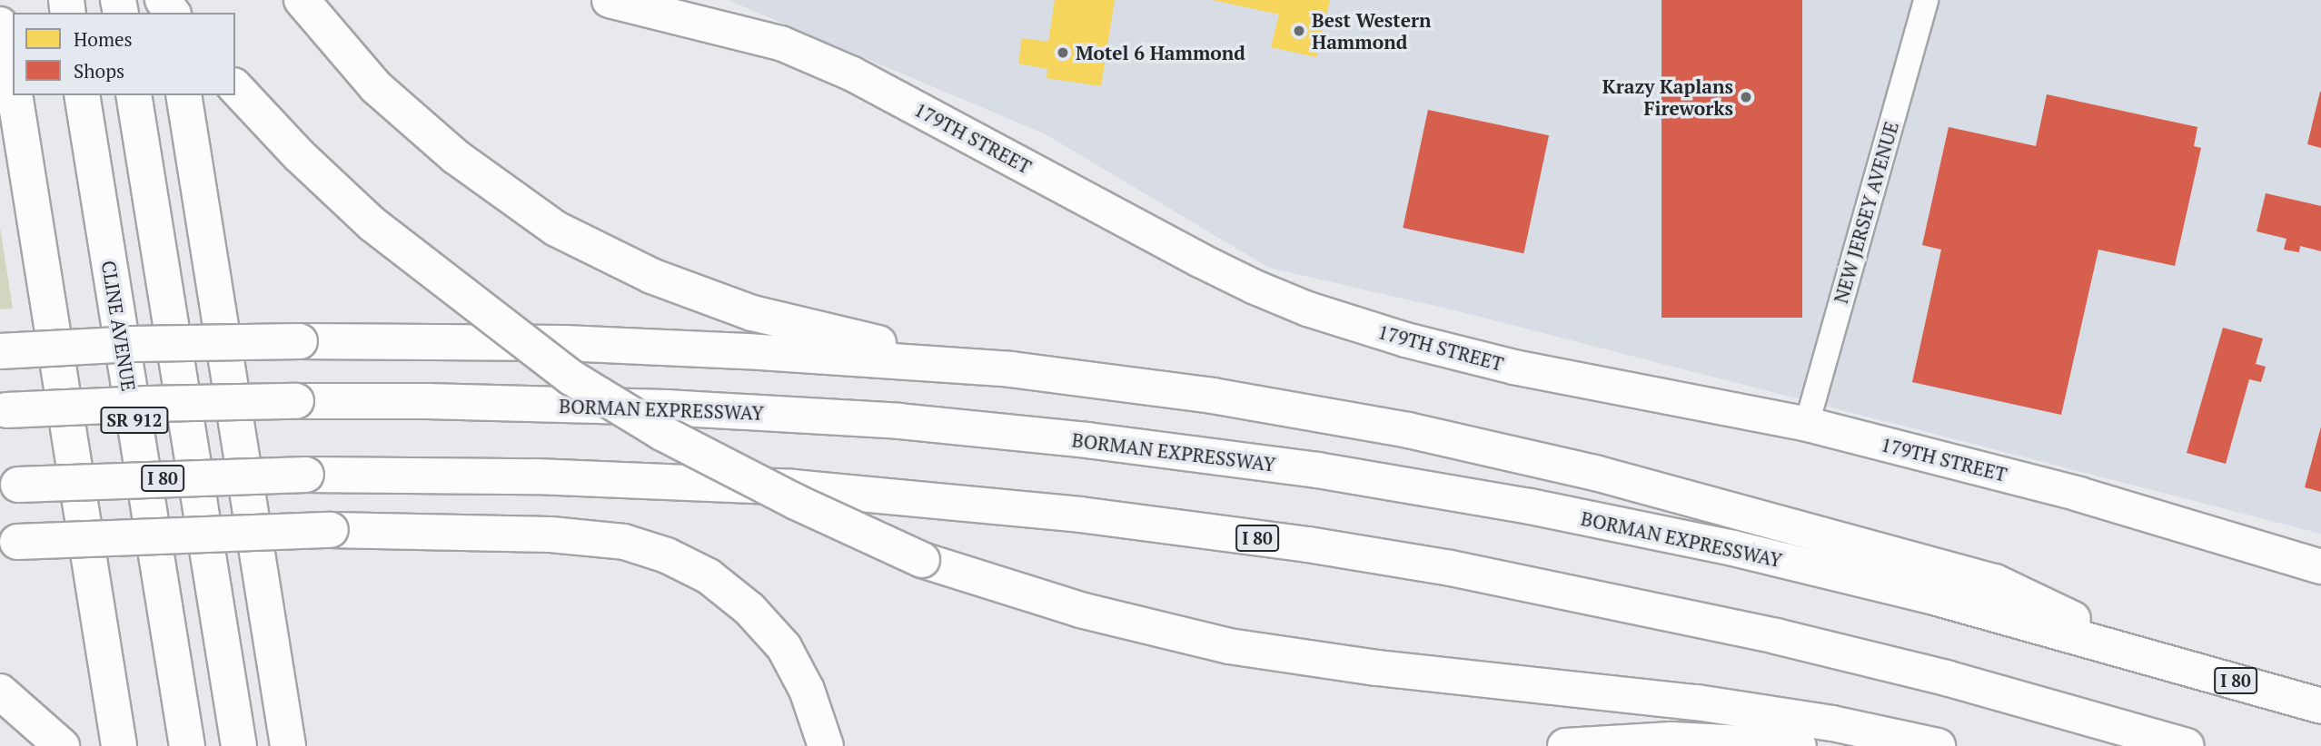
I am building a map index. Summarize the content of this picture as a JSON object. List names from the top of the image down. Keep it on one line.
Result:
{"streets":{"highway":["CLINE AVENUE","BORMAN EXPRESSWAY","SR 912","I 80"],"street":["179TH STREET","NEW JERSEY AVENUE"]},"crossings":[["179TH STREET","NEW JERSEY AVENUE"]],"places":["Best Western Hammond","Motel 6 Hammond","Krazy Kaplans Fireworks"],"legend":["Homes","Shops"]}
